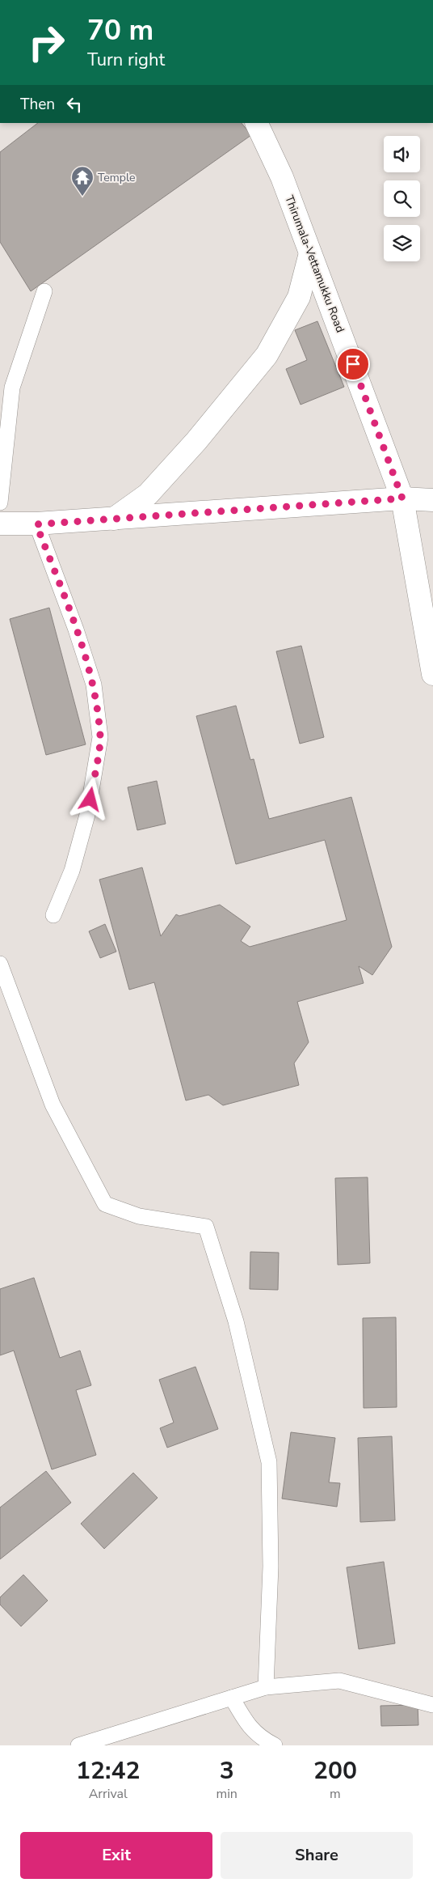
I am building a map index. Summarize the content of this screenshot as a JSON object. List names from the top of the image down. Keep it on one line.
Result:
{"streets":{"main road":["Thirumala-Vettamukku Road"]},"places":{"temple":["Temple"]},"page":{"turn":["70 m","Turn right"],"then":"Then","eta":["12:42","Arrival","3","min","200","m"],"buttons":["Exit","Share"]}}
